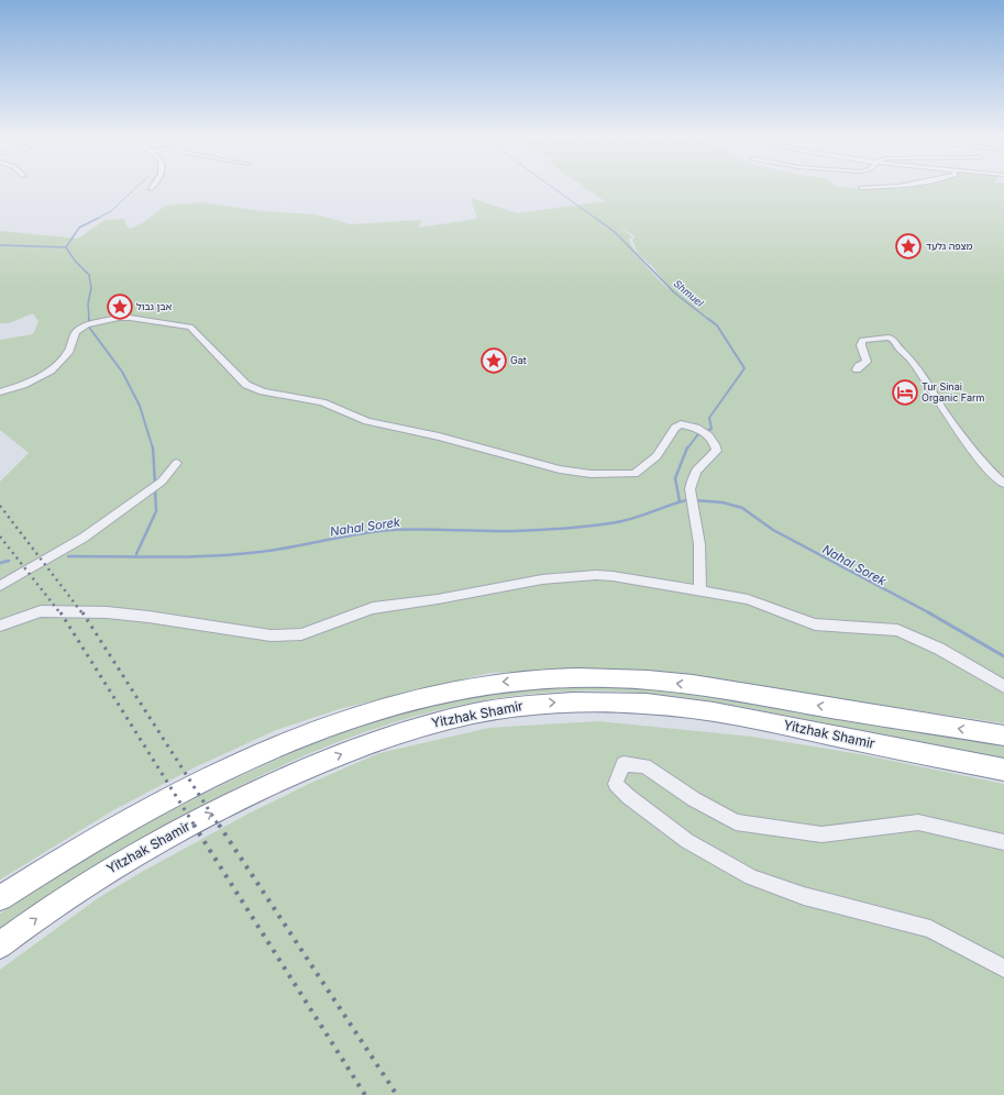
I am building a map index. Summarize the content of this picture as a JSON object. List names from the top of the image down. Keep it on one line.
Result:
{"streets":{"highway":["Yitzhak Shamir"]},"water":["Shmuel","Nahal Sorek"],"places":{"place":["מצפה גלעד","אבן גבול","Gat"],"hotel":["Tur Sinai Organic Farm"]}}
